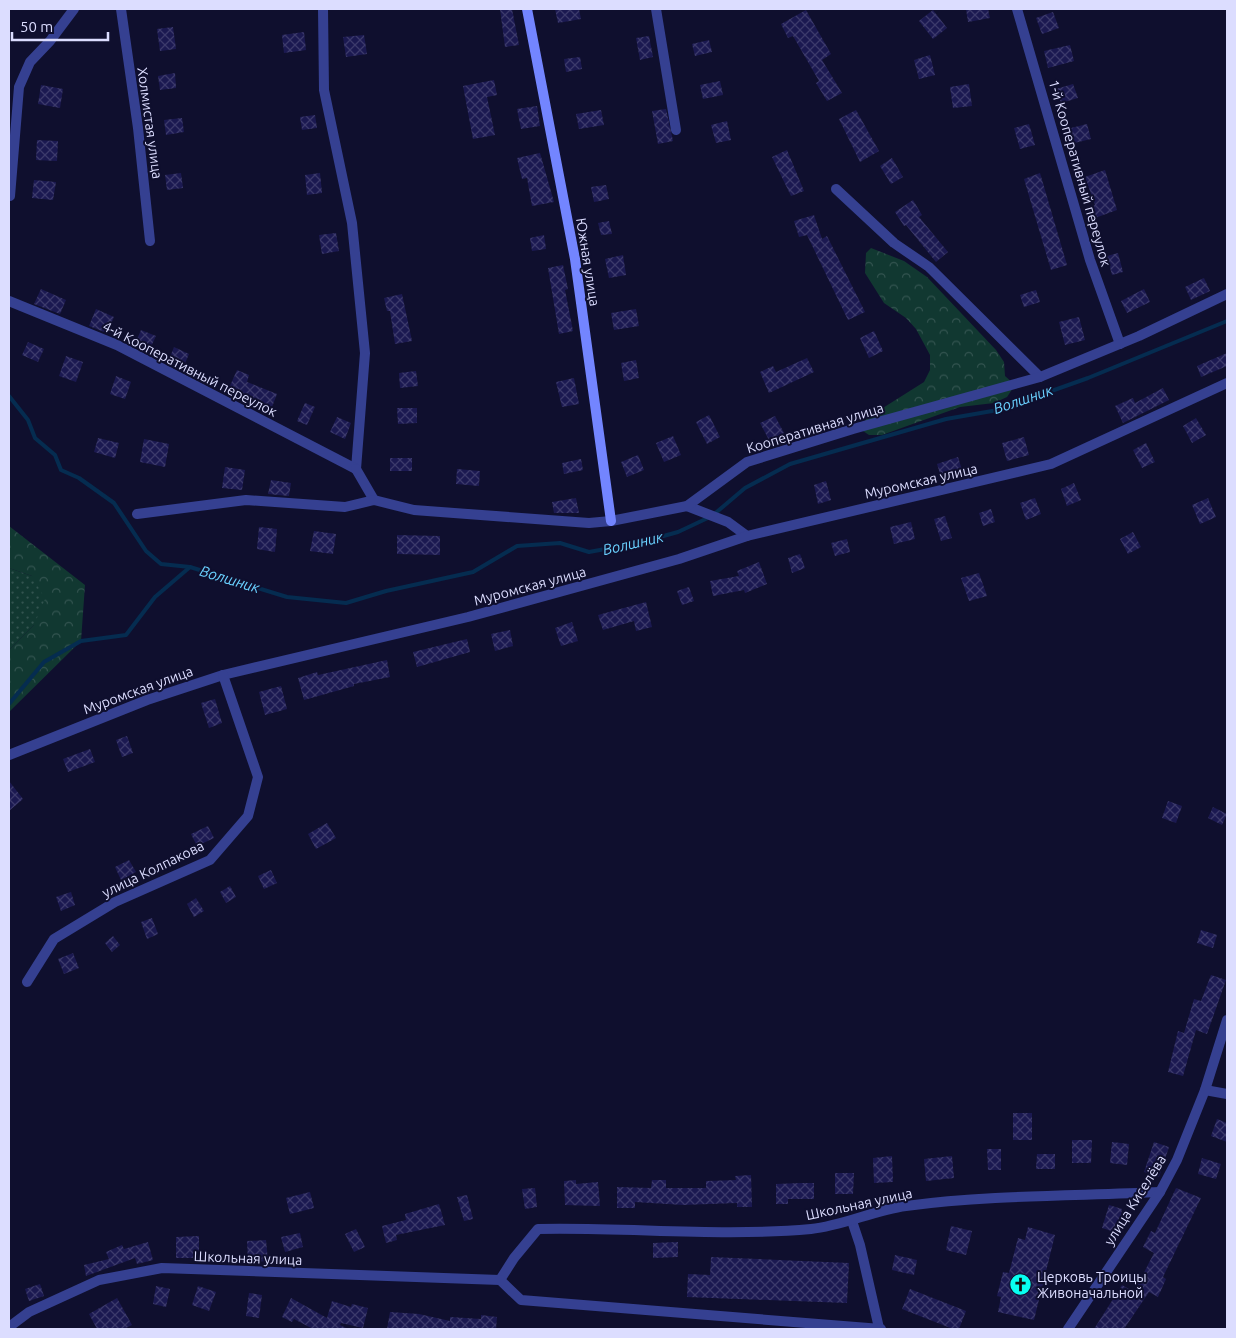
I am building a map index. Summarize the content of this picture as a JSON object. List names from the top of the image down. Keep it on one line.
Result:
{"streets":{"street":["Холмистая улица","1-й Кооперативный переулок","Южная улица","4-й Кооперативный переулок","Кооперативная улица","Муромская улица","улица Колпакова","улица Киселёва","Школьная улица"]},"crossings":[["1-й Кооперативный переулок","Кооперативная улица"],["Южная улица","Кооперативная улица"],["Муромская улица","улица Колпакова"],["улица Киселёва","Школьная улица"]],"water":["Волшник"],"places":{"church":["Церковь Троицы Живоначальной"]},"scale_bar":"50 m"}
